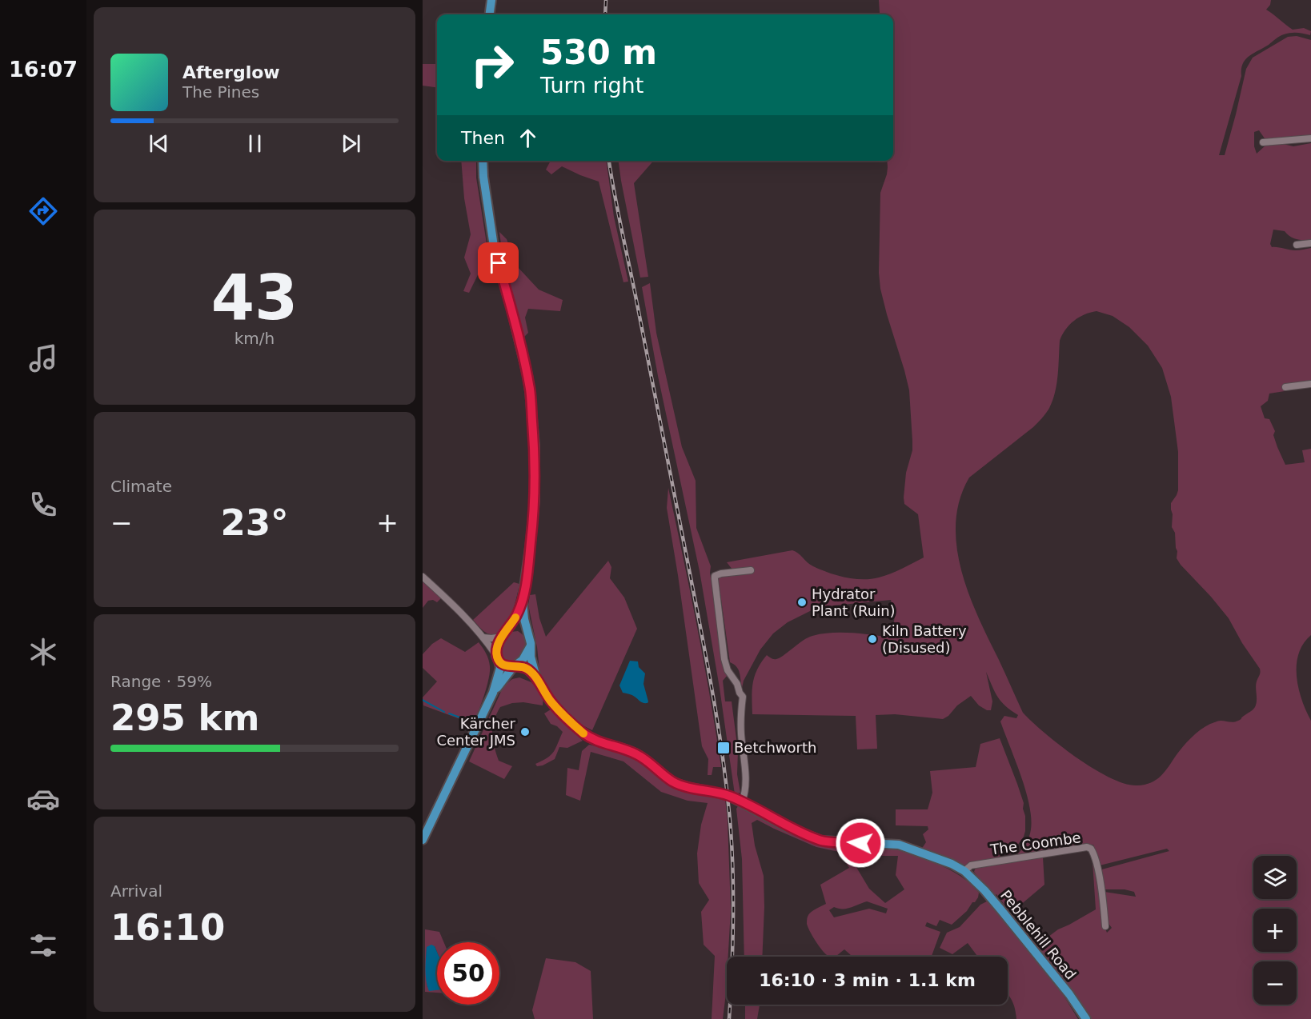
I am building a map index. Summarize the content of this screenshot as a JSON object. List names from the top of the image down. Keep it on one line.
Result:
{"streets":{"main road":["Pebblehill Road"],"street":["The Coombe"]},"crossings":[["The Coombe","Pebblehill Road"]],"places":{"other":["Hydrator Plant (Ruin)","Kiln Battery (Disused)","Kärcher Center JMS"],"transit":["Betchworth"]},"page":{"tabs":"16:07","turn":["530 m","Turn right"],"song":["Afterglow","The Pines"],"then":"Then","tile":[["43","km/h"],"Climate",["Range · 59%","295 km"],["Arrival","16:10"]],"heat":["−","23°","+"],"map_buttons":["+","−"],"limit":"50","trip":"16:10 · 3 min · 1.1 km"}}
